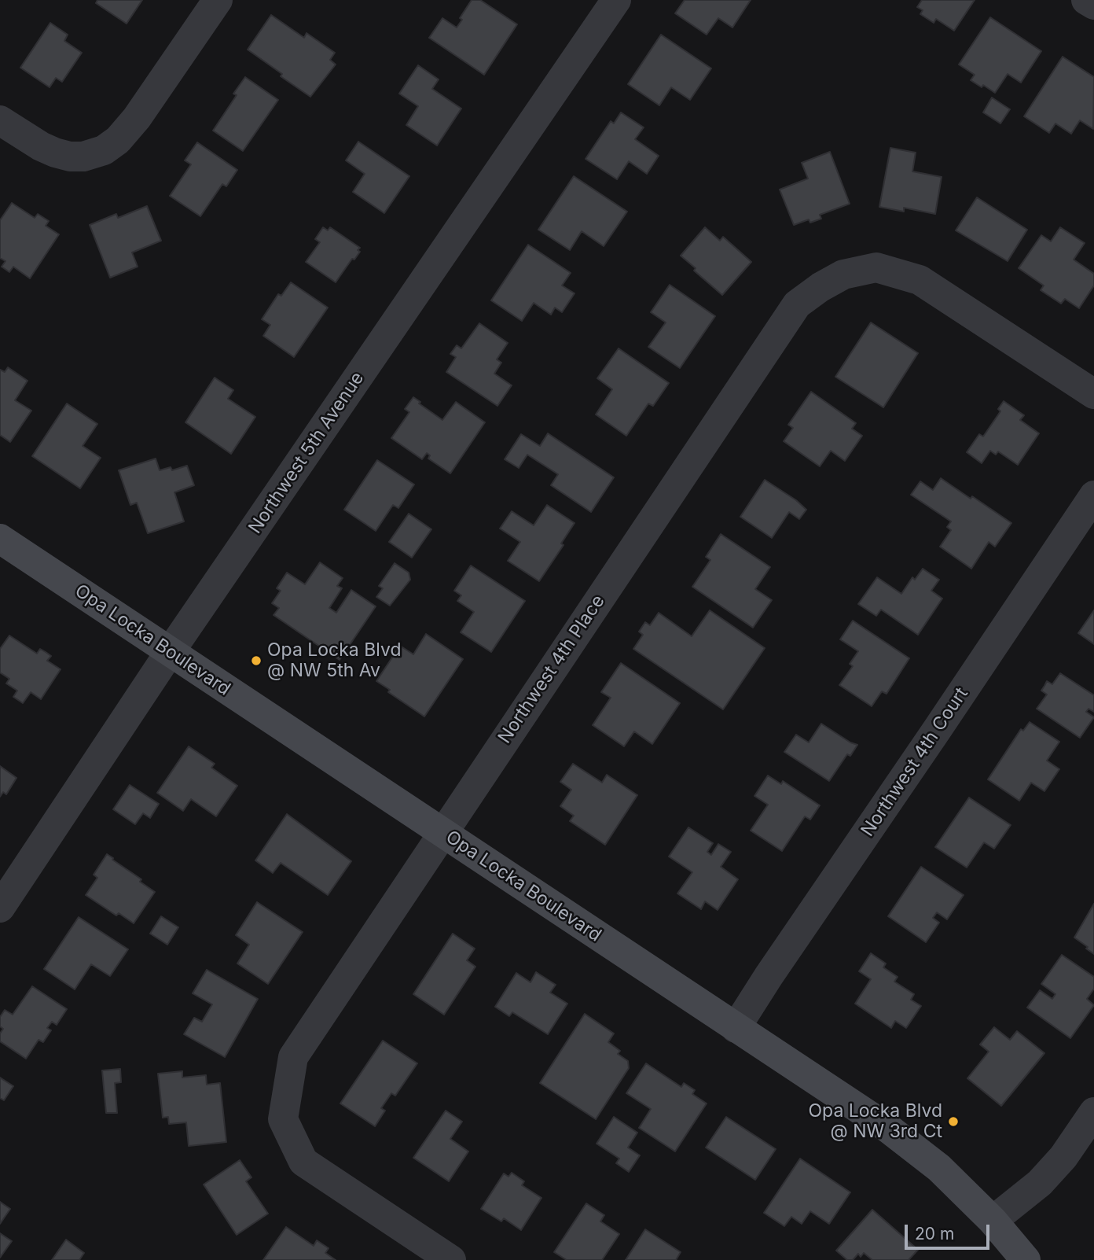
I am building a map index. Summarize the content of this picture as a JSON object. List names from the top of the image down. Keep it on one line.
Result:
{"streets":{"main road":["Opa Locka Boulevard"],"street":["Northwest 5th Avenue","Northwest 4th Place","Northwest 4th Court"]},"crossings":[["Northwest 5th Avenue","Opa Locka Boulevard"],["Opa Locka Boulevard","Northwest 4th Place"],["Opa Locka Boulevard","Northwest 4th Court"]],"places":["Opa Locka Blvd @ NW 5th Av","Opa Locka Blvd @ NW 3rd Ct"],"scale_bar":"20 m"}
